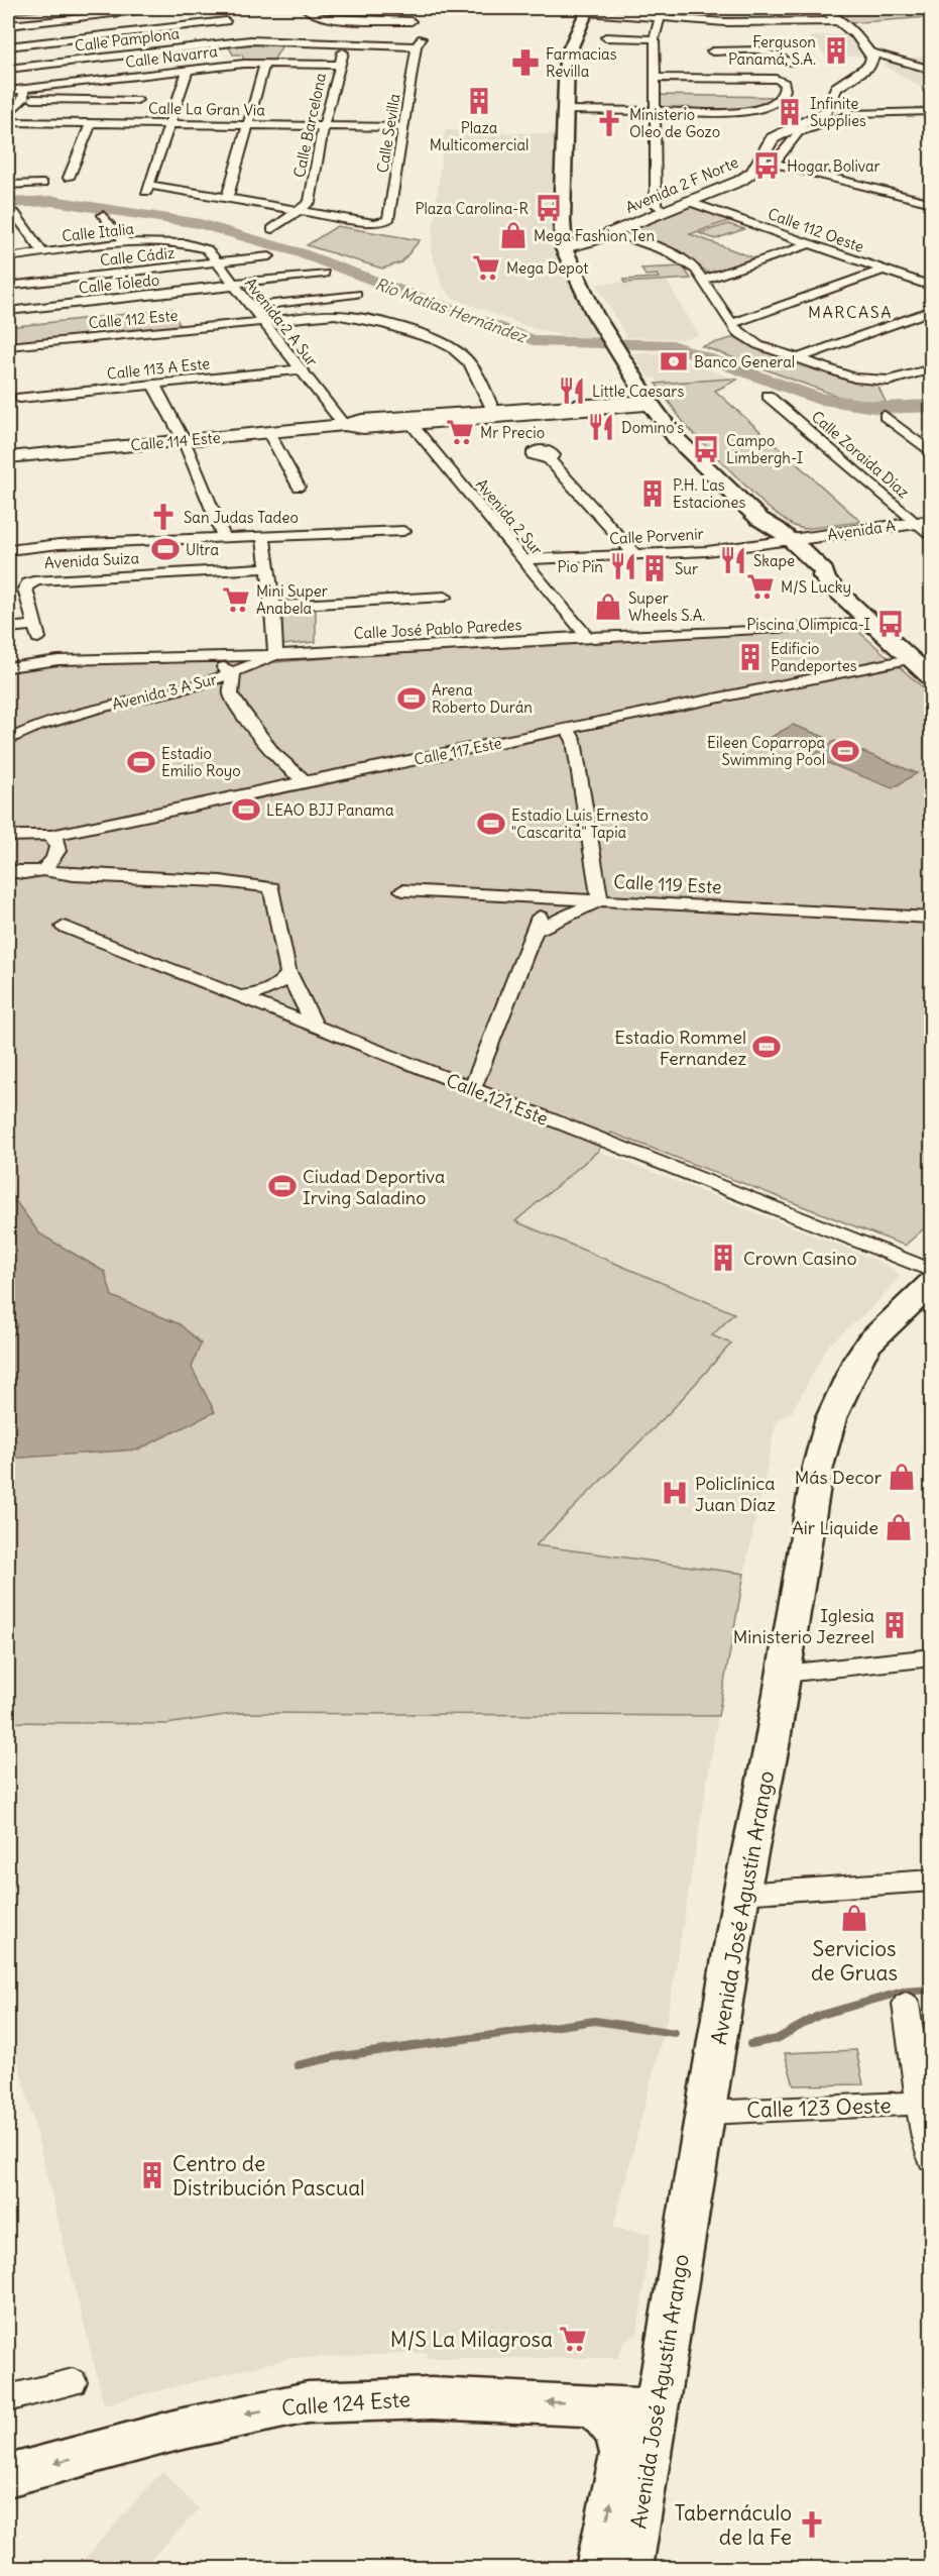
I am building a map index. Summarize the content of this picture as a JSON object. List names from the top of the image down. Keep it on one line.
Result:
{"streets":{"main road":["Avenida José Agustín Arango","Calle 124 Este"],"street":["Calle Pamplona","Calle Navarra","Calle La Gran Via","Calle Barcelona","Calle Sevilla","Avenida 2 F Norte","Calle 112 Oeste","Calle Italia","Calle Cádiz","Calle Toledo","Calle 112 Este","Avenida 2 A Sur","Calle 113 A Este","Calle 114 Este","Calle Zoraida Díaz","Avenida 2 Sur","Avenida A","Calle Porvenir","Avenida Suiza","Calle José Pablo Paredes","Avenida 3 A Sur","Calle 117 Este","Calle 119 Este","Calle 121 Este","Calle 123 Oeste"]},"crossings":[["Calle Navarra","Calle Barcelona"],["Calle La Gran Via","Calle Barcelona"],["Calle La Gran Via","Calle Sevilla"],["Calle Barcelona","Calle Sevilla"],["Avenida 2 F Norte","Calle 112 Oeste"],["Calle Italia","Avenida 2 A Sur"],["Calle Cádiz","Avenida 2 A Sur"],["Calle Toledo","Avenida 2 A Sur"],["Calle 112 Este","Avenida 2 A Sur"],["Calle 112 Este","Calle 114 Este"],["Avenida 2 A Sur","Calle 113 A Este"],["Avenida 2 A Sur","Calle 114 Este"],["Calle 114 Este","Avenida 2 Sur"],["Calle Zoraida Díaz","Avenida A"],["Avenida 2 Sur","Calle Porvenir"],["Avenida 2 Sur","Calle José Pablo Paredes"],["Avenida A","Calle Porvenir"],["Calle José Pablo Paredes","Avenida 3 A Sur"],["Avenida José Agustín Arango","Calle 123 Oeste"],["Avenida José Agustín Arango","Calle 124 Este"]],"one_way":["Calle 124 Este"],"districts":["MARCASA"],"water":["Río Matías Hernández"],"places":{"building":["Ferguson Panamá, S.A.","Plaza Multicomercial","Infinite Supplies","P.H. Las Estaciones","Sur","Edificio Pandeportes","Crown Casino","Iglesia Ministerio Jezreel","Centro de Distribución Pascual"],"pharmacy":["Farmacias Revilla"],"church":["Ministerio Oleo de Gozo","San Judas Tadeo","Tabernáculo de la Fe"],"bus stop":["Hogar Bolivar","Plaza Carolina-R","Campo Limbergh-I","Piscina Olimpica-I"],"shop":["Mega Fashion Ten","Super Wheels S.A.","Más Decor","Air Liquide","Servicios de Gruas"],"supermarket":["Mega Depot","Mr Precio","M/S Lucky","Mini Super Anabela","M/S La Milagrosa"],"bank":["Banco General"],"restaurant":["Little Caesars","Domino's","Skape","Pio Pin"],"sports":["Ultra","Arena Roberto Durán","Eileen Coparropa Swimming Pool","Estadio Emilio Royo","LEAO BJJ Panama","Estadio Luis Ernesto \"Cascarita\" Tapia","Estadio Rommel Fernandez","Ciudad Deportiva Irving Saladino"],"hospital":["Policlínica Juan Díaz"]}}
